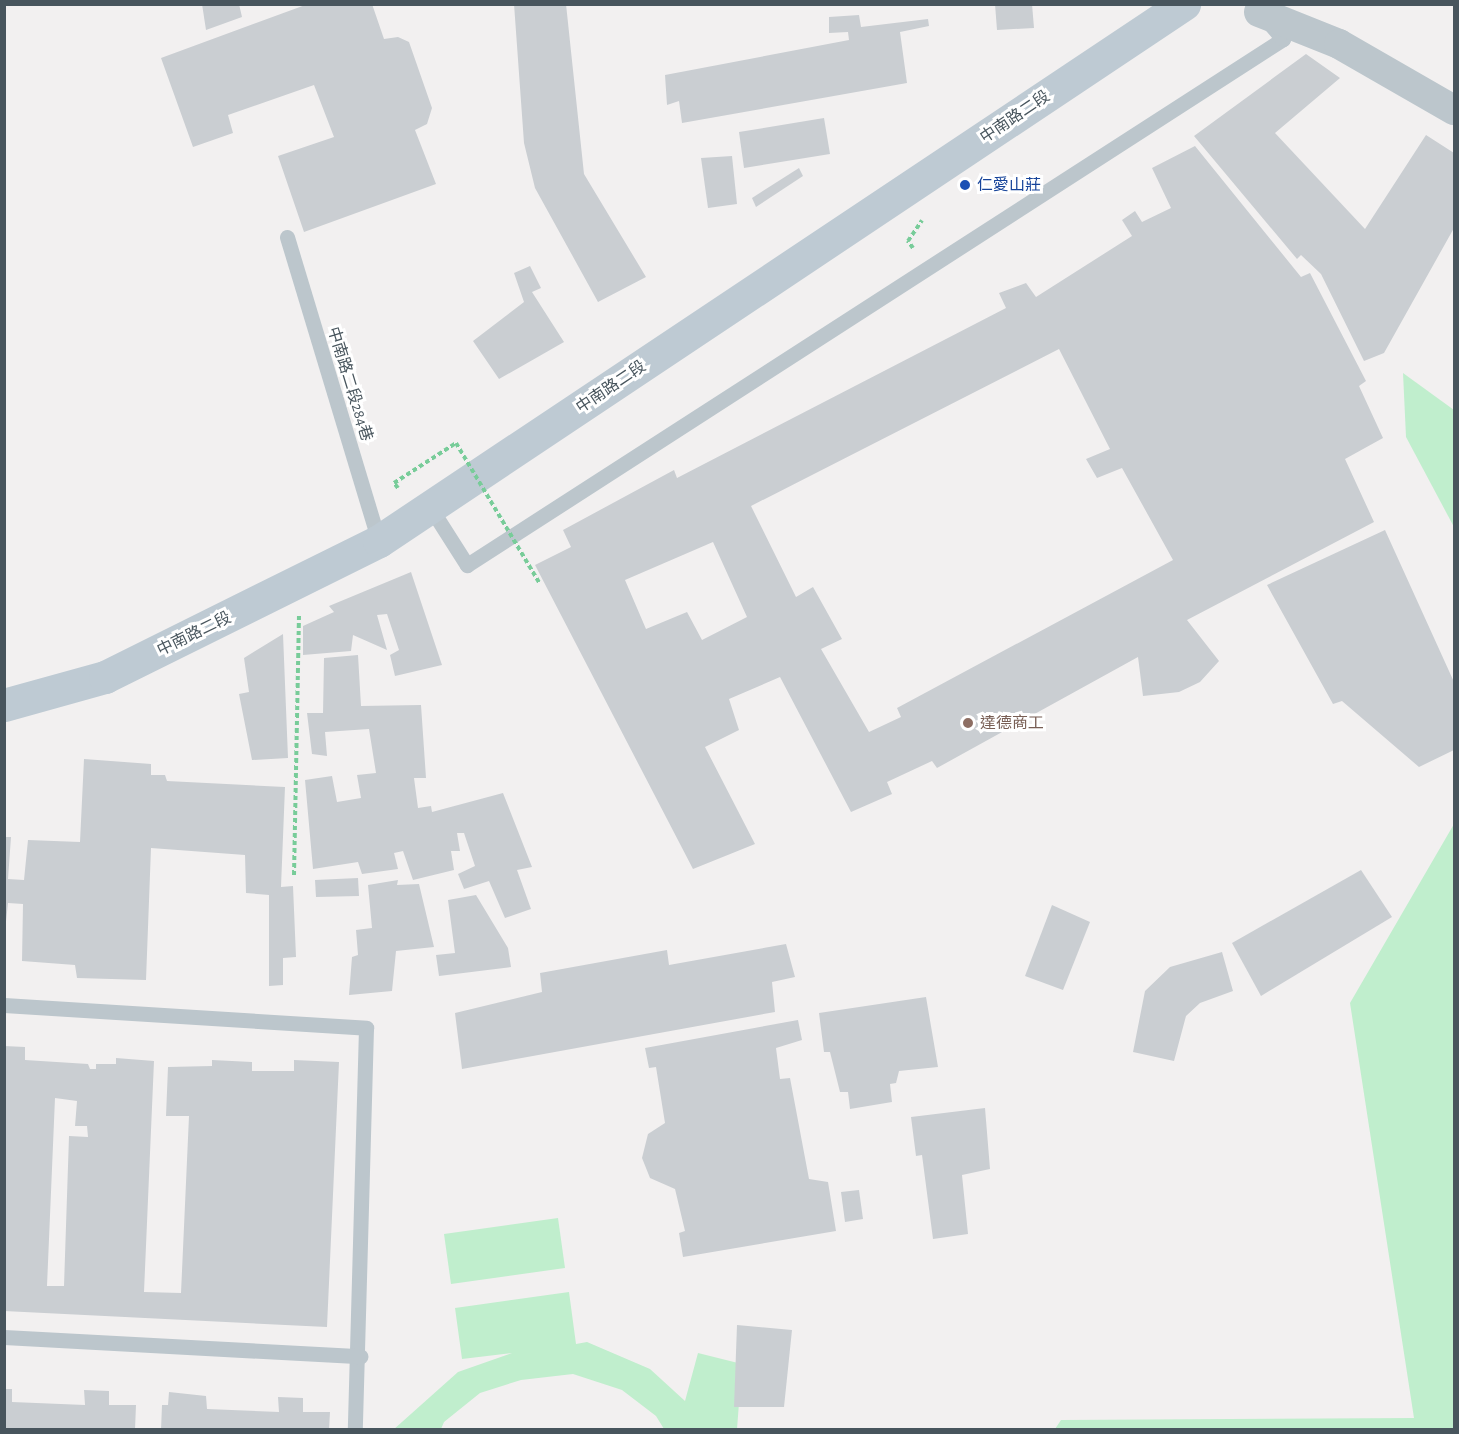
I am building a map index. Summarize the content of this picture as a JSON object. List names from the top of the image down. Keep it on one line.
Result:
{"streets":{"main road":["中南路二段"],"lane":["中南路二段284巷"]},"crossings":[["中南路二段","中南路二段284巷"]],"places":["仁愛山莊","達德商工"]}
